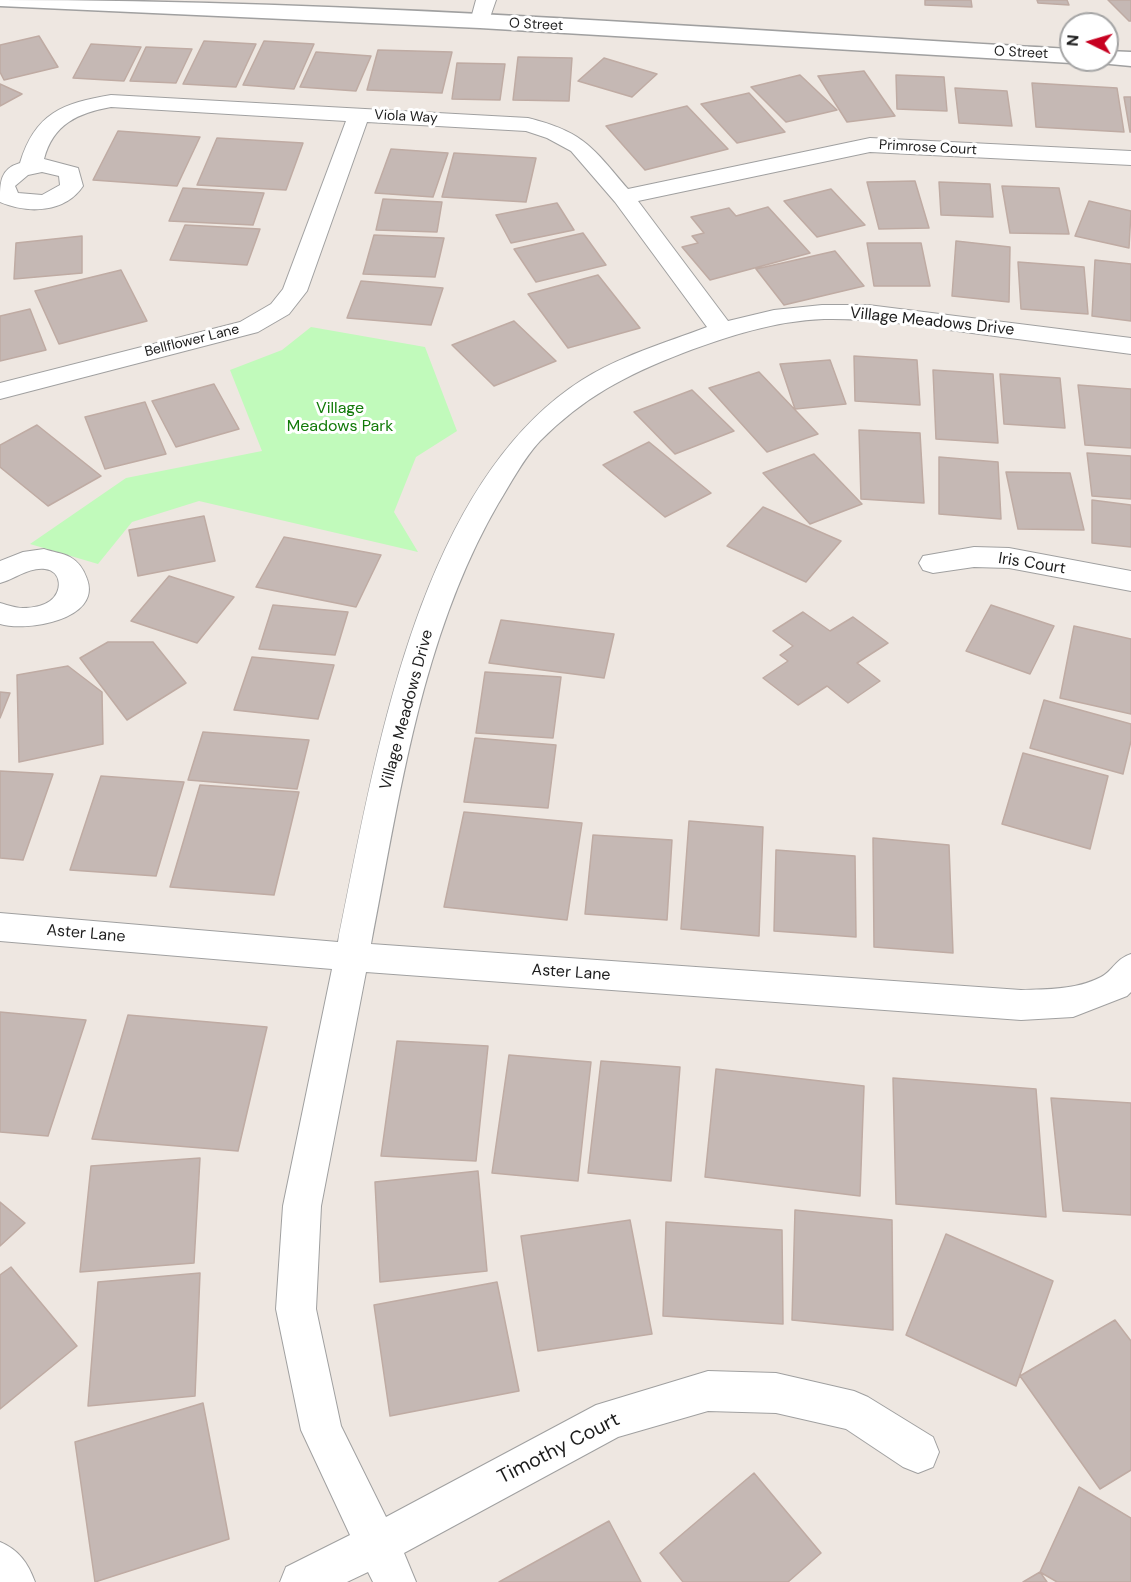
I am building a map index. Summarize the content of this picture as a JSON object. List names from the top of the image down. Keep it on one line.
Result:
{"streets":{"street":["O Street","Viola Way","Primrose Court","Village Meadows Drive","Bellflower Lane","Iris Court","Aster Lane","Timothy Court"]},"crossings":[["Viola Way","Primrose Court"],["Viola Way","Village Meadows Drive"],["Viola Way","Bellflower Lane"],["Village Meadows Drive","Aster Lane"],["Village Meadows Drive","Timothy Court"]],"parks":["Village Meadows Park"],"north":"left"}
